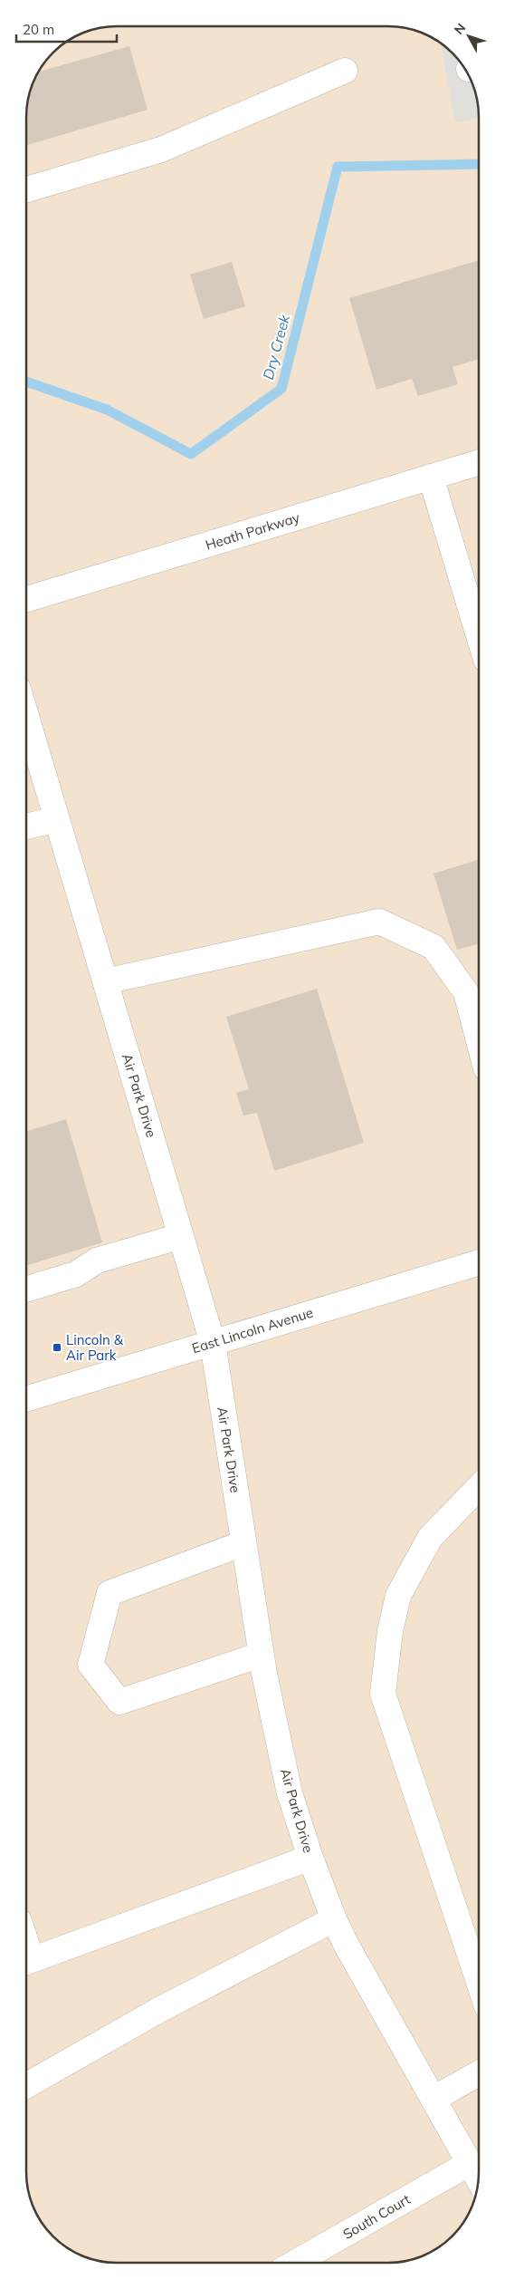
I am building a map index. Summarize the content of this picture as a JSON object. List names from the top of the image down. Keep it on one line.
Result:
{"streets":{"street":["Heath Parkway","Air Park Drive","East Lincoln Avenue","South Court"]},"crossings":[["Air Park Drive","East Lincoln Avenue"],["Air Park Drive","South Court"]],"water":["Dry Creek"],"places":{"transit":["Lincoln & Air Park"]},"scale_bar":"20 m","north":"top left"}
